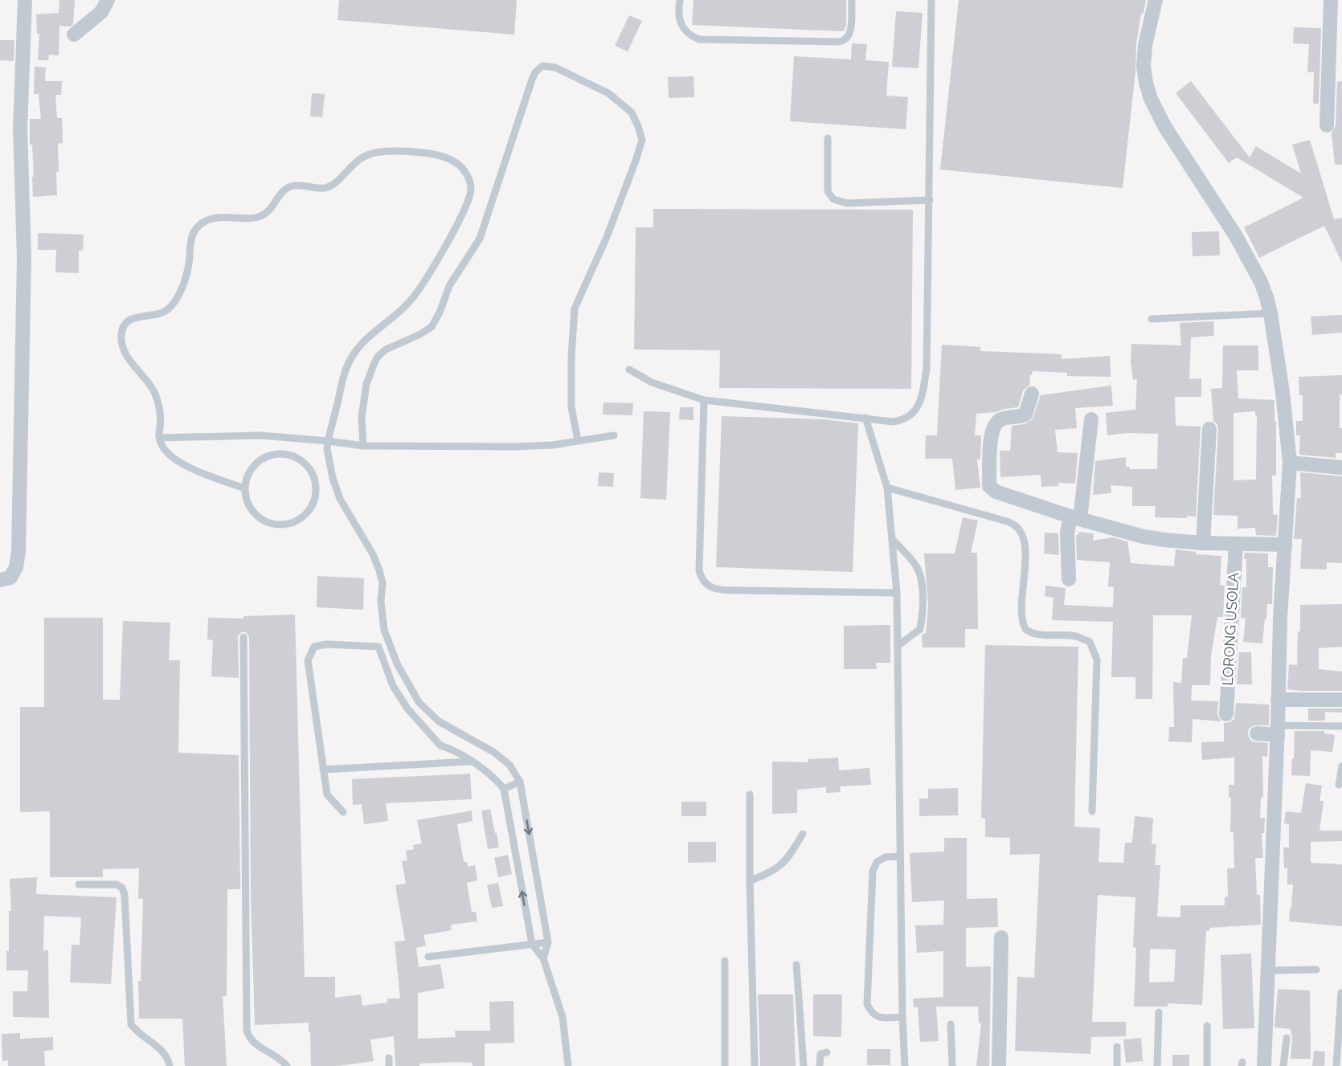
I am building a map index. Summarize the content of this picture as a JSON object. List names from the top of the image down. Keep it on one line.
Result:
{"streets":{"street":["LORONG USOLA"]}}
